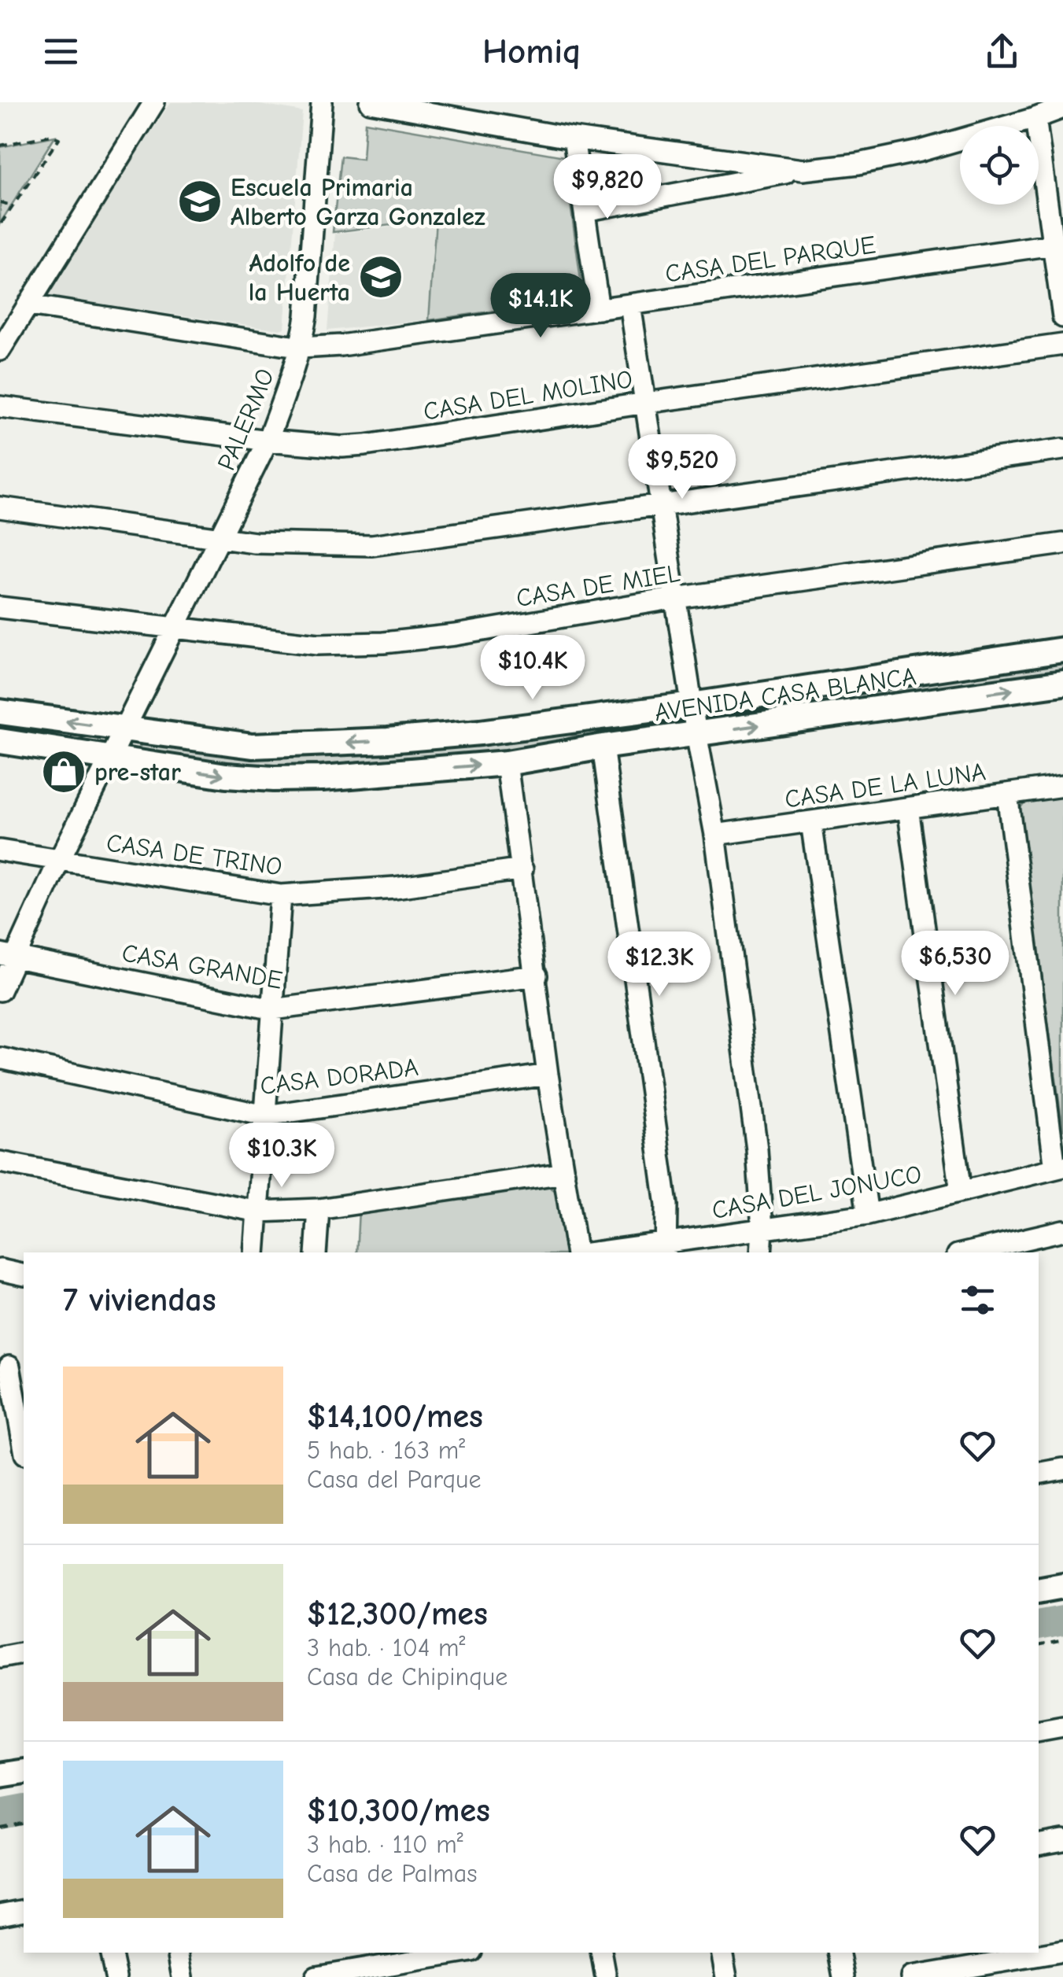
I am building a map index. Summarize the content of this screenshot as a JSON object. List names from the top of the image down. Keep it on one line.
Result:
{"streets":{"street":["CASA DEL PARQUE","CASA DEL MOLINO","PALERMO","CASA DE MIEL","AVENIDA CASA BLANCA","CASA DE LA LUNA","CASA DE TRINO","CASA GRANDE","CASA DORADA","CASA DEL JONUCO"]},"crossings":[["CASA DEL PARQUE","PALERMO"],["CASA DEL MOLINO","PALERMO"],["PALERMO","CASA DE MIEL"],["PALERMO","AVENIDA CASA BLANCA"],["PALERMO","CASA DE TRINO"],["PALERMO","CASA GRANDE"]],"places":{"school or university":["Escuela Primaria Alberto Garza Gonzalez","Adolfo de la Huerta"],"shop":["pre-star"]},"page":{"header":"Homiq","price":["$9,820","$14.1K","$9,520","$10.4K","$6,530","$12.3K","$10.3K"],"heading":"7 viviendas","list":[{"name":"$14,100/mes","note":"5 hab. · 163 m² · Casa del Parque"},{"name":"$12,300/mes","note":"3 hab. · 104 m² · Casa de Chipinque"},{"name":"$10,300/mes","note":"3 hab. · 110 m² · Casa de Palmas"}]}}
